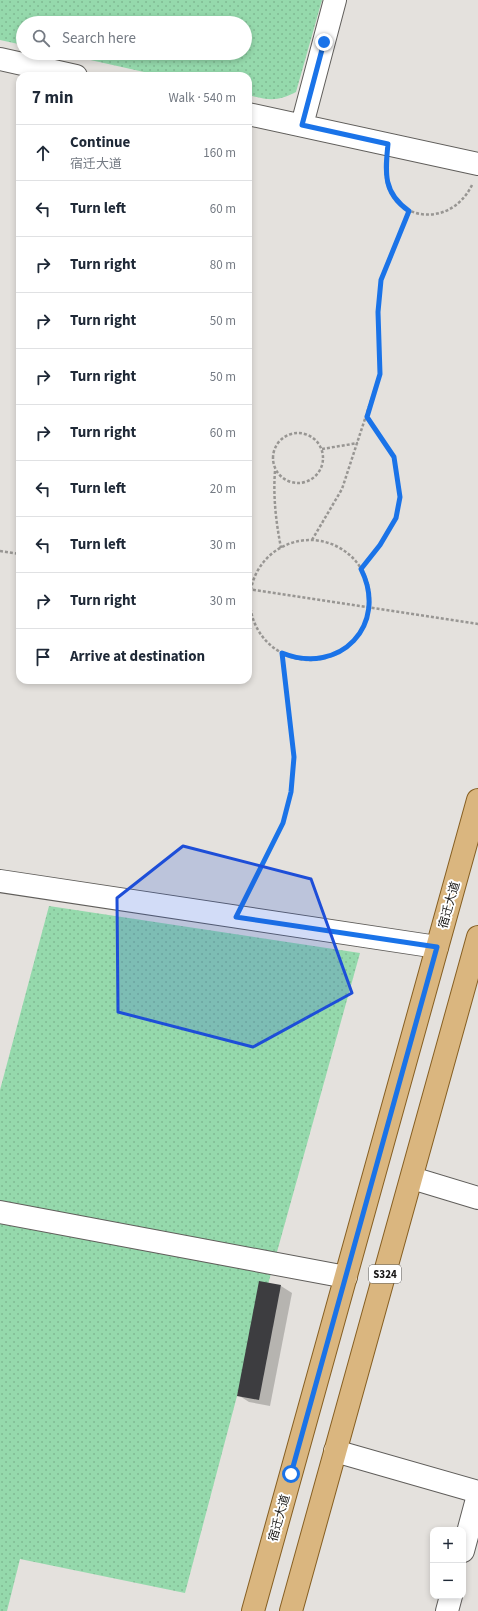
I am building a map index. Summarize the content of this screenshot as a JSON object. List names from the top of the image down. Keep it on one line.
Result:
{"streets":{"main road":["宿迁大道","S324"]},"page":{"search":"Search here","heading":["7 min","Walk · 540 m"],"list":[["Continue","宿迁大道","160 m"],["Turn left","60 m"],["Turn right","80 m"],["Turn right","50 m"],["Turn right","50 m"],["Turn right","60 m"],["Turn left","20 m"],["Turn left","30 m"],["Turn right","30 m"],"Arrive at destination"],"map_buttons":["+","−"]}}
